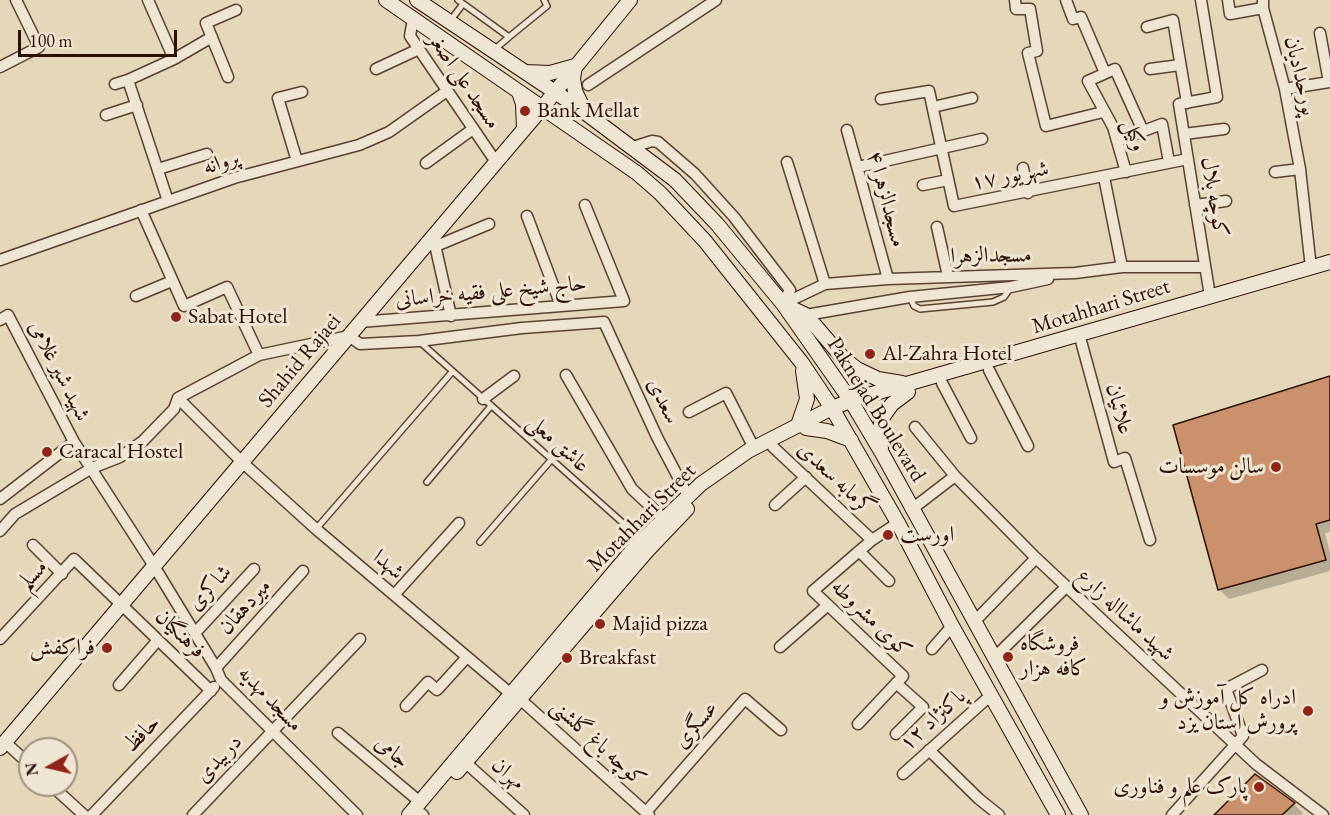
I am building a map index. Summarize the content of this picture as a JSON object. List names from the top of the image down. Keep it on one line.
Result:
{"streets":{"main road":["Motahhari Street","Shahid Rajaei","Paknejad Boulevard"],"street":["پورحدادیان","مسجد علی اصغر","وکیل","پروانه","۱۷ شهریور","کوچه بلال","مسجدالزهرا ۴","مسجدالزهرا","حاج شیخ علی فقیه خراسانی","شهید شیر غلامی","سعدی","علائیان","گرمابه سعدی","شهدا","مسلم","شاکری","میردهقان","شهید ماشااله زارع","کوی مشروطه","فرهنگیان","مسجد مهدیه","پاکنژاد ۱۲","عسگری","حافظ","کوچه باغ گلشنی","جامی","دربیدی","مهران"],"lane":["عاشق معلی"]},"crossings":[["پورحدادیان","Motahhari Street"],["مسجد علی اصغر","پروانه"],["مسجد علی اصغر","Shahid Rajaei"],["مسجد علی اصغر","Paknejad Boulevard"],["وکیل","۱۷ شهریور"],["۱۷ شهریور","کوچه بلال"],["کوچه بلال","مسجدالزهرا"],["کوچه بلال","Motahhari Street"],["مسجدالزهرا ۴","مسجدالزهرا"],["مسجدالزهرا","Paknejad Boulevard"],["حاج شیخ علی فقیه خراسانی","Shahid Rajaei"],["حاج شیخ علی فقیه خراسانی","سعدی"],["حاج شیخ علی فقیه خراسانی","عاشق معلی"],["Motahhari Street","سعدی"],["Motahhari Street","علائیان"],["Motahhari Street","Paknejad Boulevard"],["Motahhari Street","عاشق معلی"],["Motahhari Street","گرمابه سعدی"],["Motahhari Street","شهدا"],["Motahhari Street","کوچه باغ گلشنی"],["Motahhari Street","جامی"],["Motahhari Street","مهران"],["Shahid Rajaei","شهید شیر غلامی"],["Shahid Rajaei","Paknejad Boulevard"],["Shahid Rajaei","شهدا"],["Shahid Rajaei","مسلم"],["Shahid Rajaei","فرهنگیان"],["Shahid Rajaei","مسجد مهدیه"],["شهید شیر غلامی","مسجد مهدیه"],["Paknejad Boulevard","کوی مشروطه"],["Paknejad Boulevard","پاکنژاد ۱۲"],["گرمابه سعدی","کوی مشروطه"],["شهدا","کوچه باغ گلشنی"],["مسلم","فرهنگیان"],["شاکری","مسجد مهدیه"],["میردهقان","مسجد مهدیه"],["فرهنگیان","حافظ"],["مسجد مهدیه","حافظ"],["مسجد مهدیه","دربیدی"],["عسگری","کوچه باغ گلشنی"]],"places":["Bank Mellat","Sabat Hotel","Al-Zahra Hotel","Caracal Hostel","سالن موسسات","اورست","Majid pizza","فراکفش","فروشگاه کافه هزار","Breakfast","ادراه کل آموزش و پرورش استان یزد","پارک علم و فناوری"],"scale_bar":"100 m","north":"left"}
